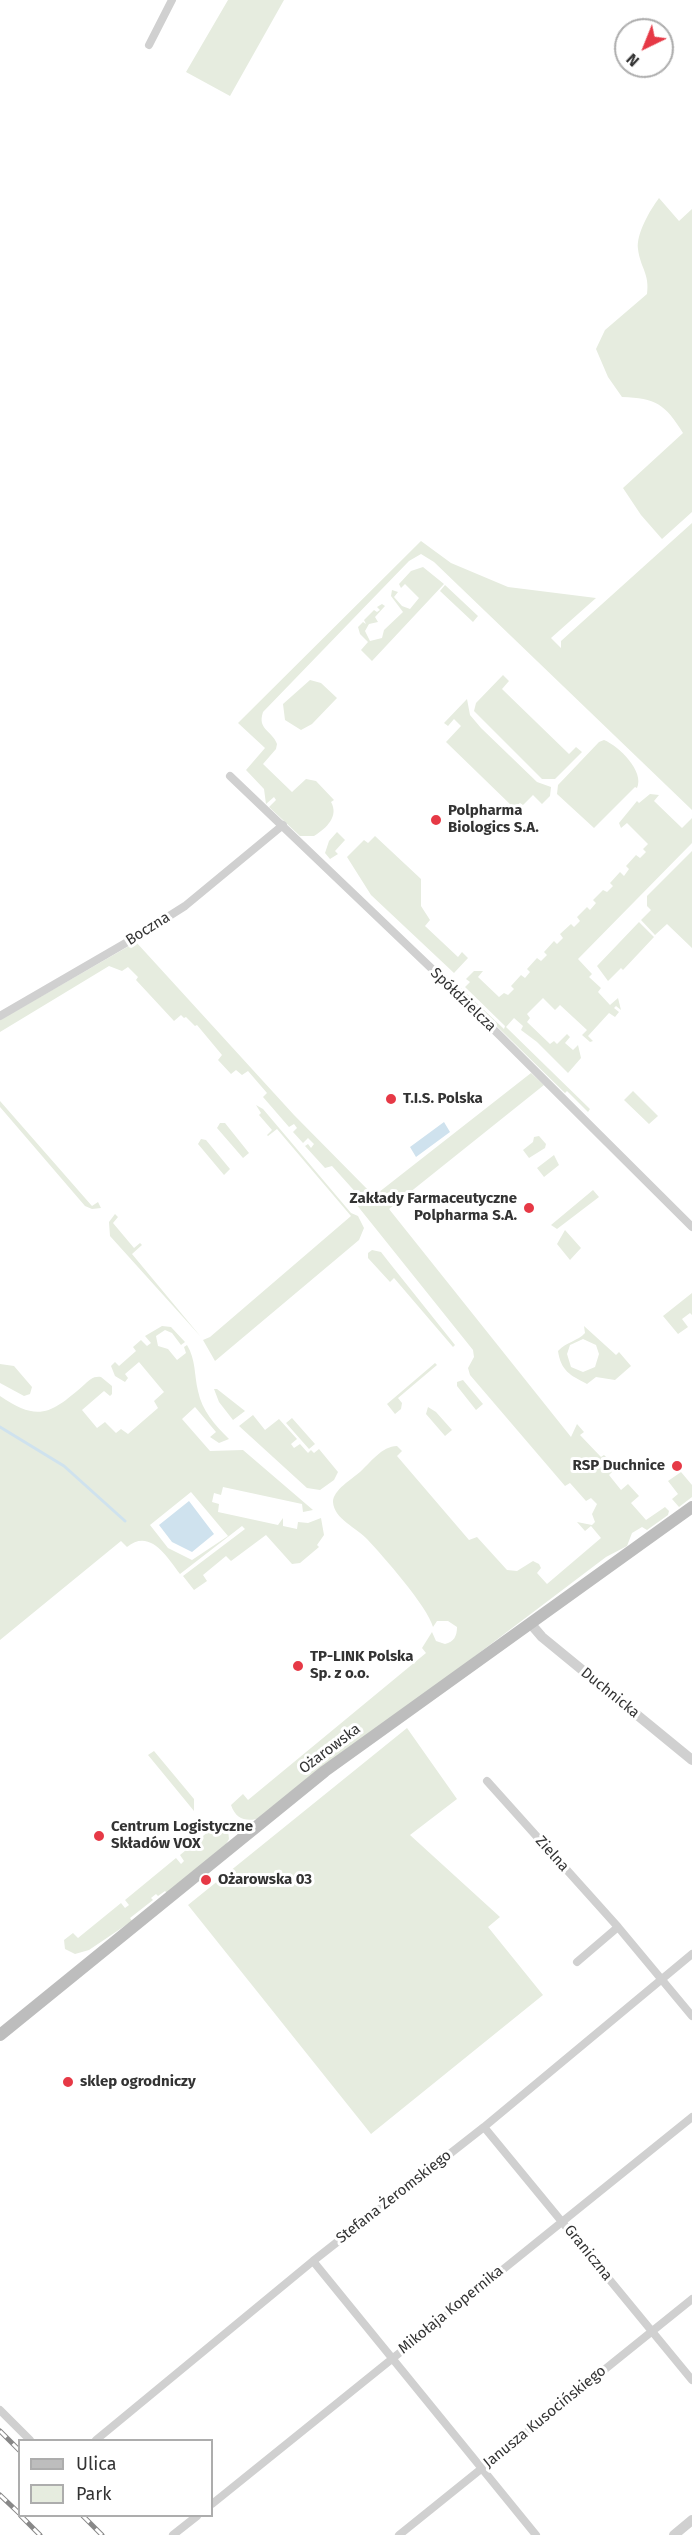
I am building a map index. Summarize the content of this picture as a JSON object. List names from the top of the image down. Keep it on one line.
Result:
{"streets":{"main road":["Ożarowska"],"street":["Boczna","Spółdzielcza","Duchnicka","Zielna","Stefana Żeromskiego","Graniczna","Mikołaja Kopernika","Janusza Kusocińskiego"]},"crossings":[["Boczna","Spółdzielcza"],["Duchnicka","Ożarowska"],["Zielna","Stefana Żeromskiego"],["Stefana Żeromskiego","Graniczna"],["Graniczna","Mikołaja Kopernika"],["Graniczna","Janusza Kusocińskiego"]],"places":["Polpharma Biologics S.A.","T.I.S. Polska","Zakłady Farmaceutyczne Polpharma S.A.","RSP Duchnice","TP-LINK Polska Sp. z o.o.","Centrum Logistyczne Składów VOX","Ożarowska 03","sklep ogrodniczy"],"legend":["Ulica","Park"],"north":"bottom left"}
